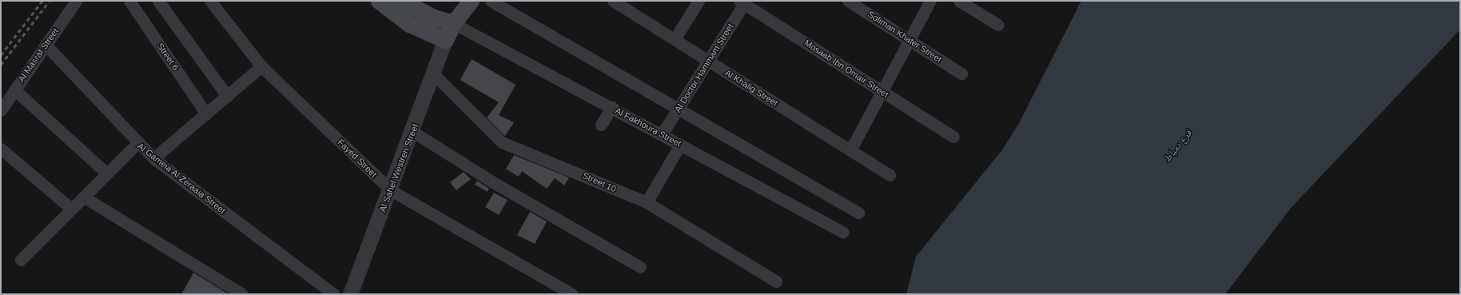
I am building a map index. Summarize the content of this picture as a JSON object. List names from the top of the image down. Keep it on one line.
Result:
{"streets":{"street":["Soliman Khater Street","Al Masraf Street","Street 6","Al Doctor Hammam Street","Mosaab Ibn Omair Street","Al Khalig Street","Al Fakhoura Street","Fayed Street","Al Sahel Westren Street","Al Gameia Al Zeraaia Street","Street 10"]},"crossings":[["Al Masraf Street","Al Gameia Al Zeraaia Street"],["Al Doctor Hammam Street","Mosaab Ibn Omair Street"],["Al Doctor Hammam Street","Al Khalig Street"],["Al Doctor Hammam Street","Al Fakhoura Street"],["Fayed Street","Al Sahel Westren Street"],["Al Sahel Westren Street","Street 10"]],"water":["فرع دمياط"]}
